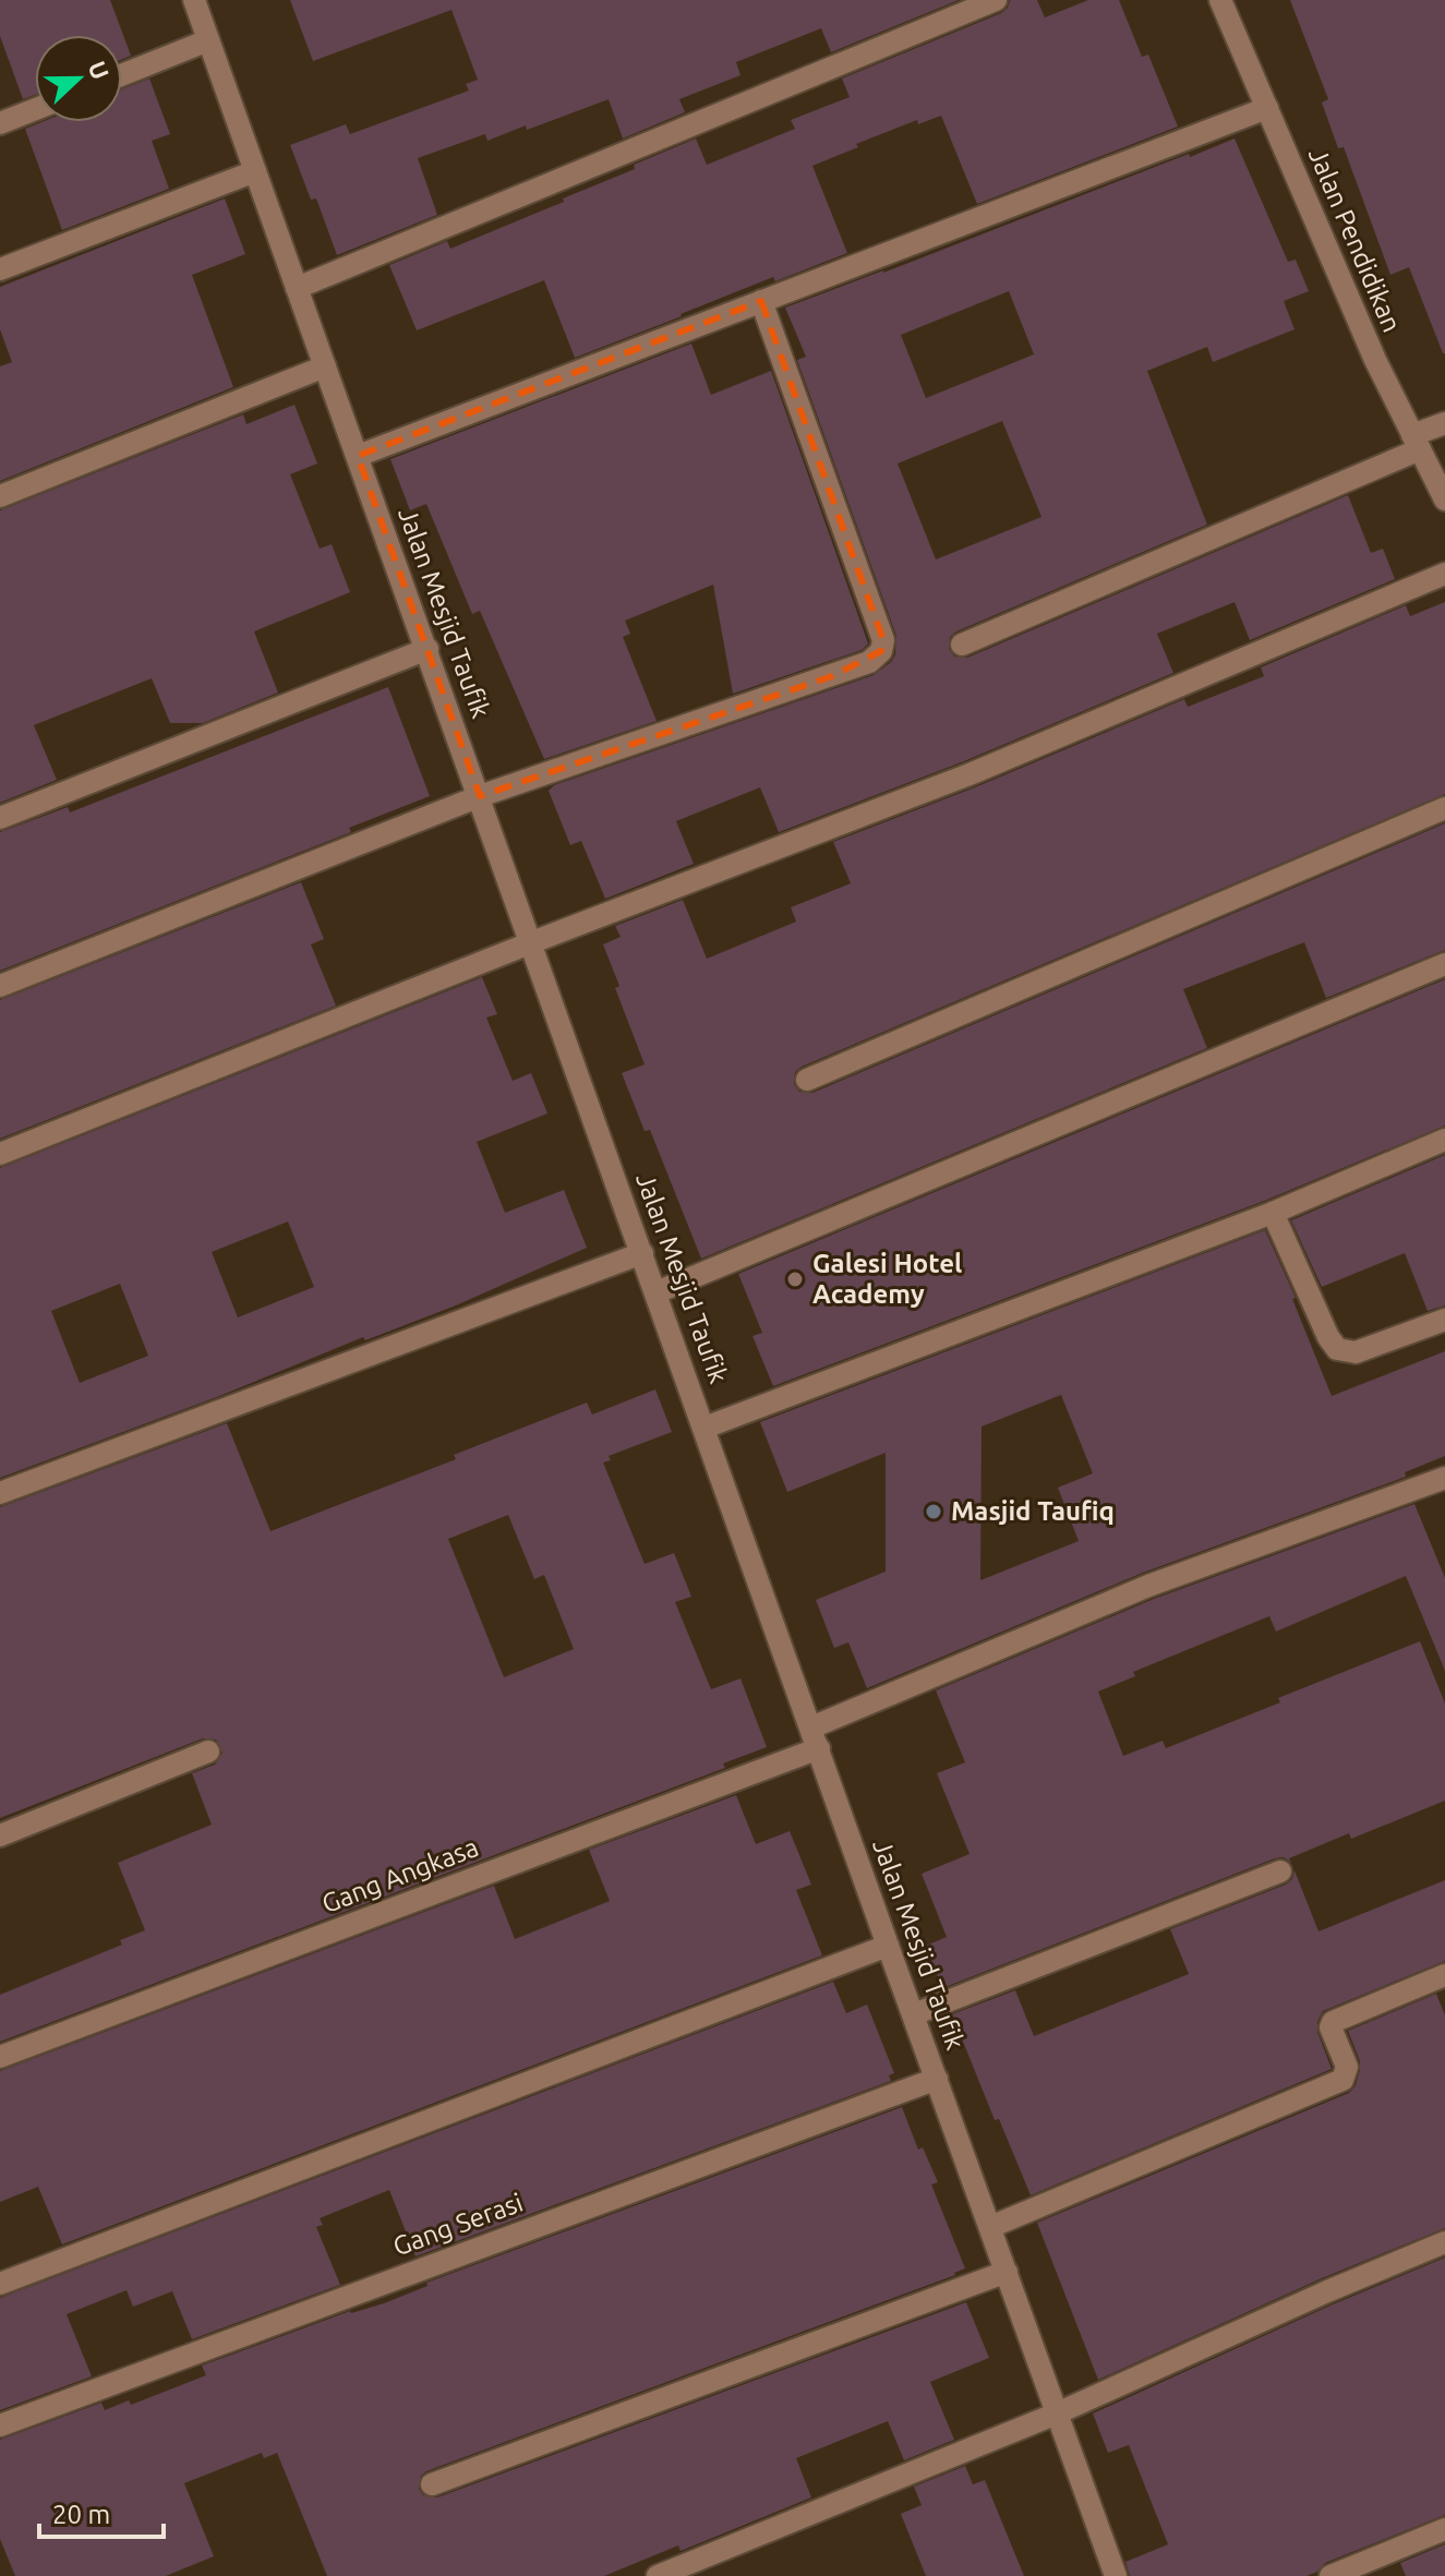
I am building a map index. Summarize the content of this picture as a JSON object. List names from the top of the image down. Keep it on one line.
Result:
{"streets":{"street":["Jalan Pendidikan","Jalan Mesjid Taufik","Gang Angkasa","Gang Serasi"]},"crossings":[["Jalan Mesjid Taufik","Gang Angkasa"],["Jalan Mesjid Taufik","Gang Serasi"]],"places":["Galesi Hotel Academy","Masjid Taufiq"],"scale_bar":"20 m","north":"right"}
